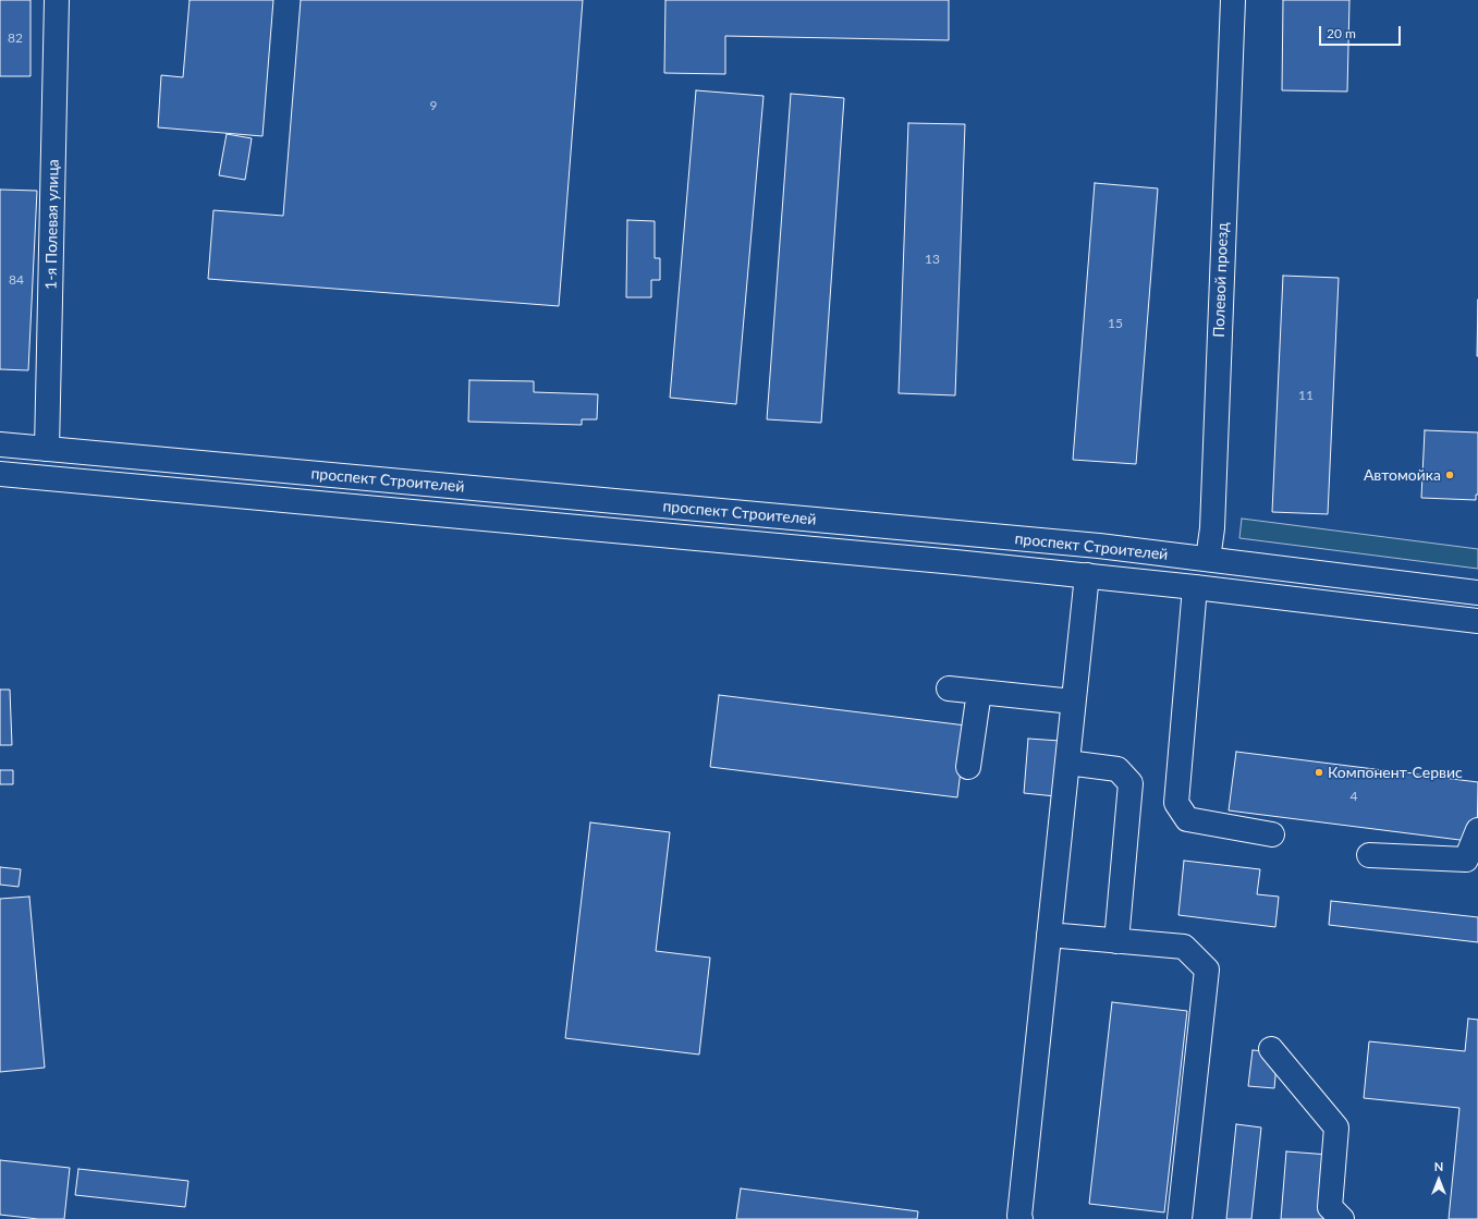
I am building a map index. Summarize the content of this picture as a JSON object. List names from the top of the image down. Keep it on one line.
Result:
{"streets":{"main road":["1-я Полевая улица","Полевой проезд","проспект Строителей"]},"crossings":[["1-я Полевая улица","проспект Строителей"],["Полевой проезд","проспект Строителей"]],"places":["Автомойка","Компонент-Сервис"],"house_numbers":["82","9","13","84","15","11","4"],"scale_bar":"20 m","north":"top"}
